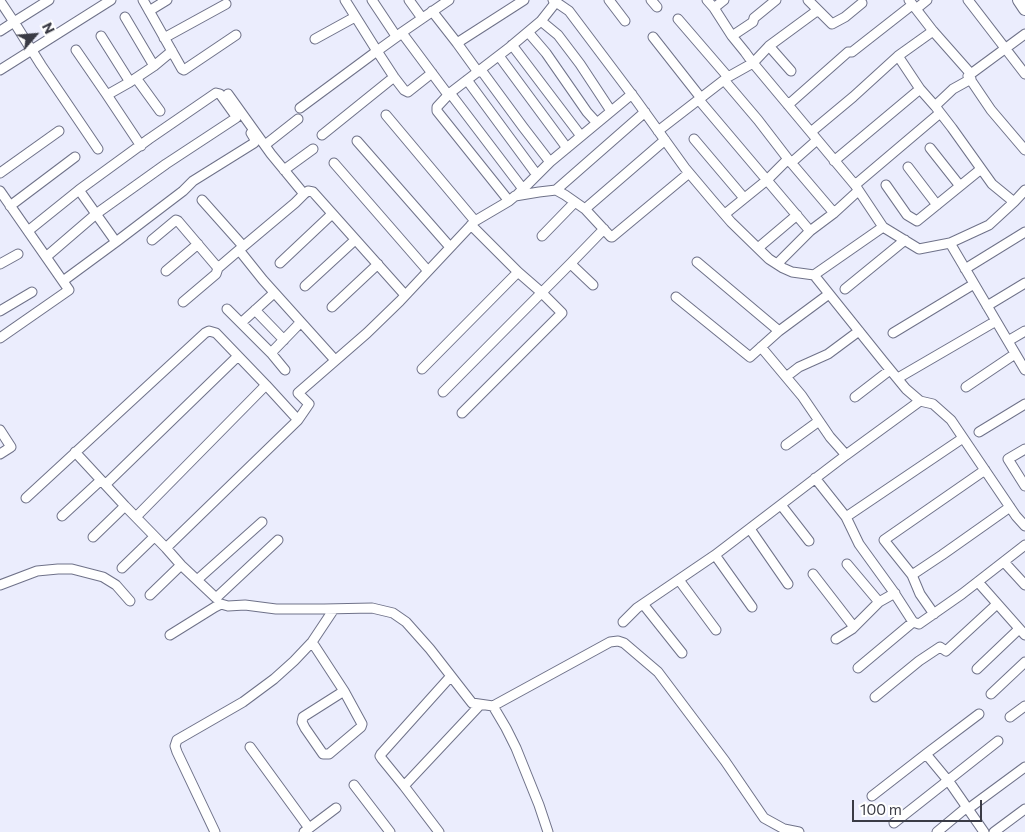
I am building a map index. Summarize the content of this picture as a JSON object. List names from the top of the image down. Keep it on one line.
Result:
{"scale_bar":"100 m","north":"top right"}
